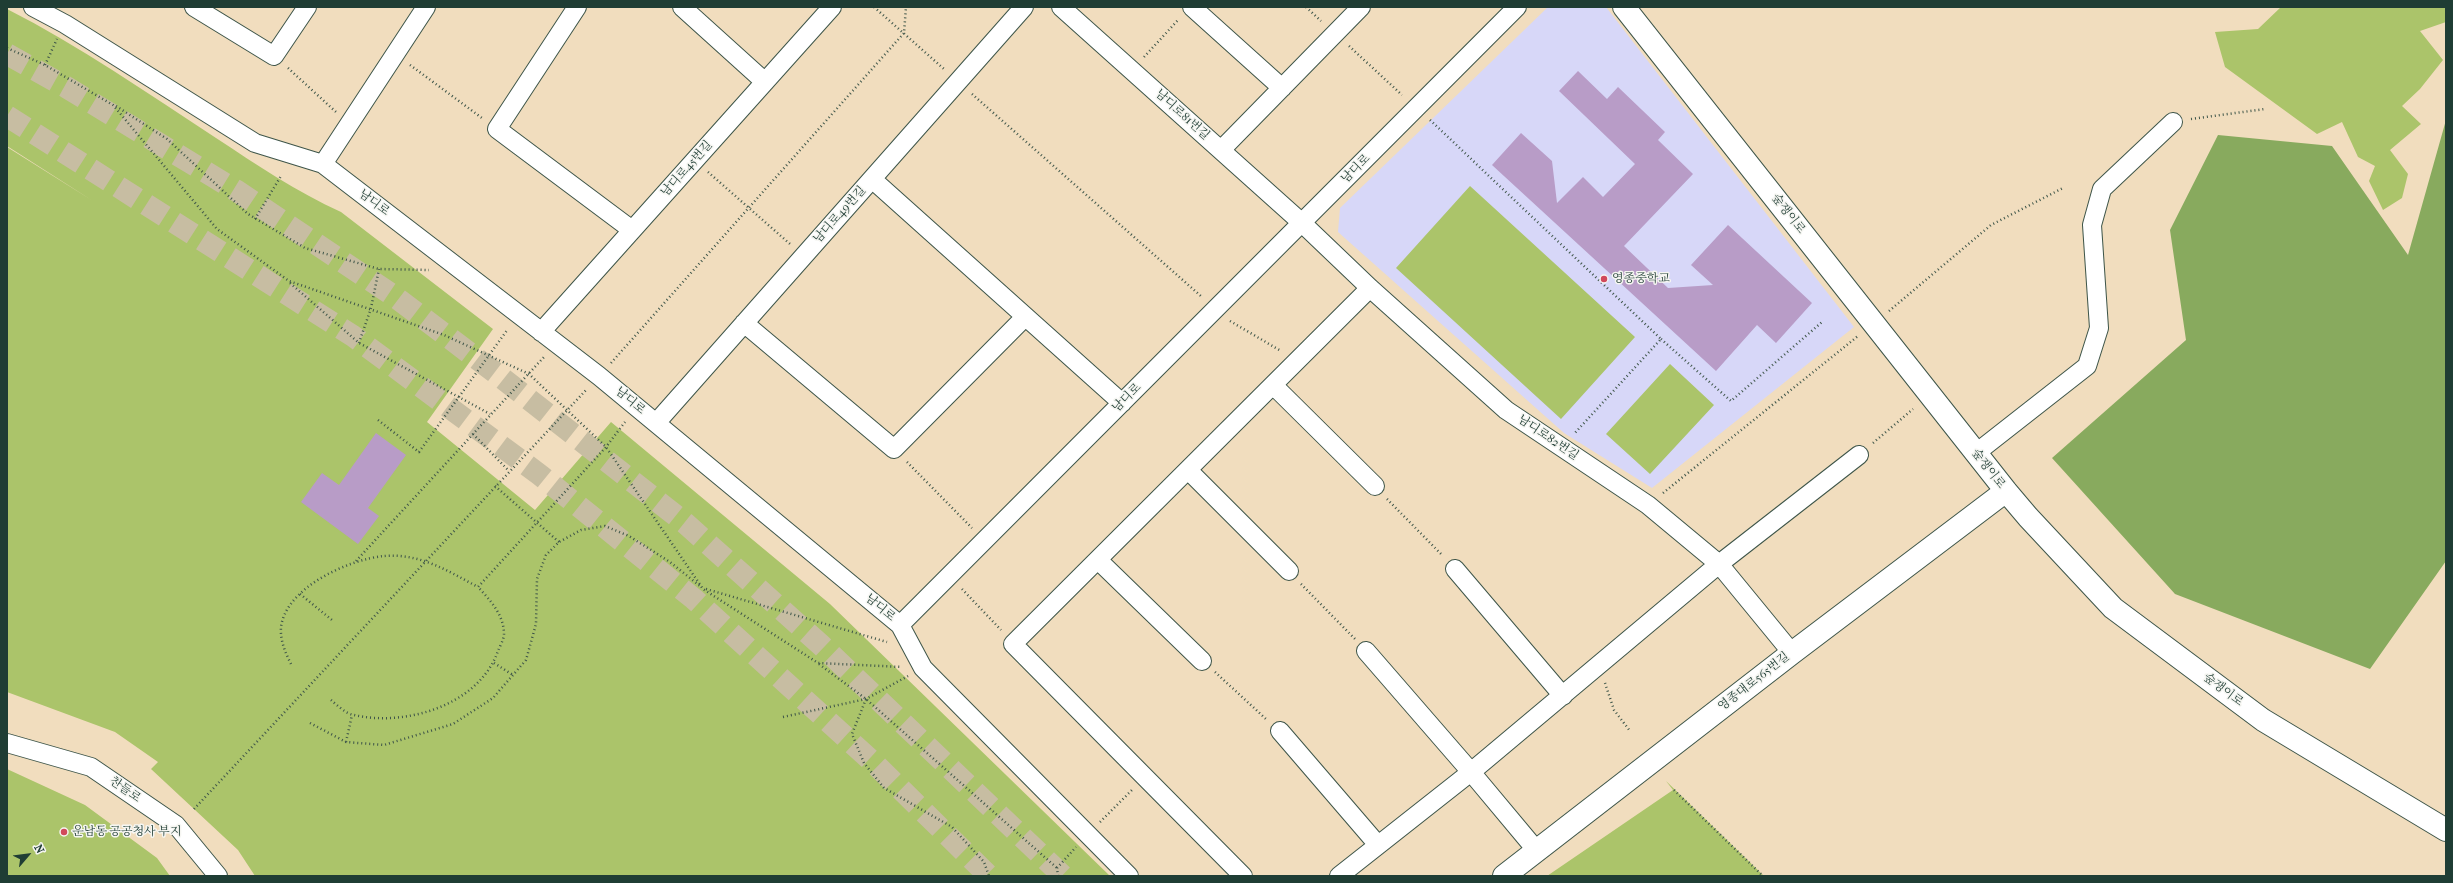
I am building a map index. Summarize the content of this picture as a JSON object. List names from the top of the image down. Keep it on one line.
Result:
{"streets":{"street":["남디로81번길","남디로45번길","남디로","숲쟁이로","남디로49번길","남디로82번길","영종대로565번길","찬들로"]},"crossings":[["남디로81번길","남디로"],["남디로81번길","남디로82번길"],["남디로45번길","남디로"],["남디로","남디로49번길"],["남디로","남디로82번길"],["숲쟁이로","영종대로565번길"],["남디로82번길","영종대로565번길"]],"places":["영종중학교","운남동 공공청사 부지"],"north":"top right"}
